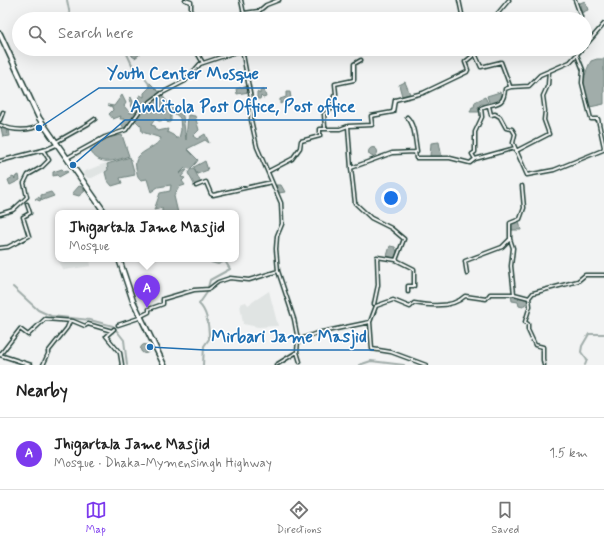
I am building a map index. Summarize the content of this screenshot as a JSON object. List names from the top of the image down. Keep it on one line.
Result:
{"places":["Youth Center Mosque","Amlitola Post Office, Post office","Mirbari Jame Masjid"],"page":{"search":"Search here","popup":["Jhigartala Jame Masjid","Mosque"],"pins":"A","heading":"Nearby","list":[{"mark":"A","name":"Jhigartala Jame Masjid","note":"Mosque · Dhaka-Mymensingh Highway","value":"1.5 km"}],"nav":["Map","Directions","Saved"]}}
